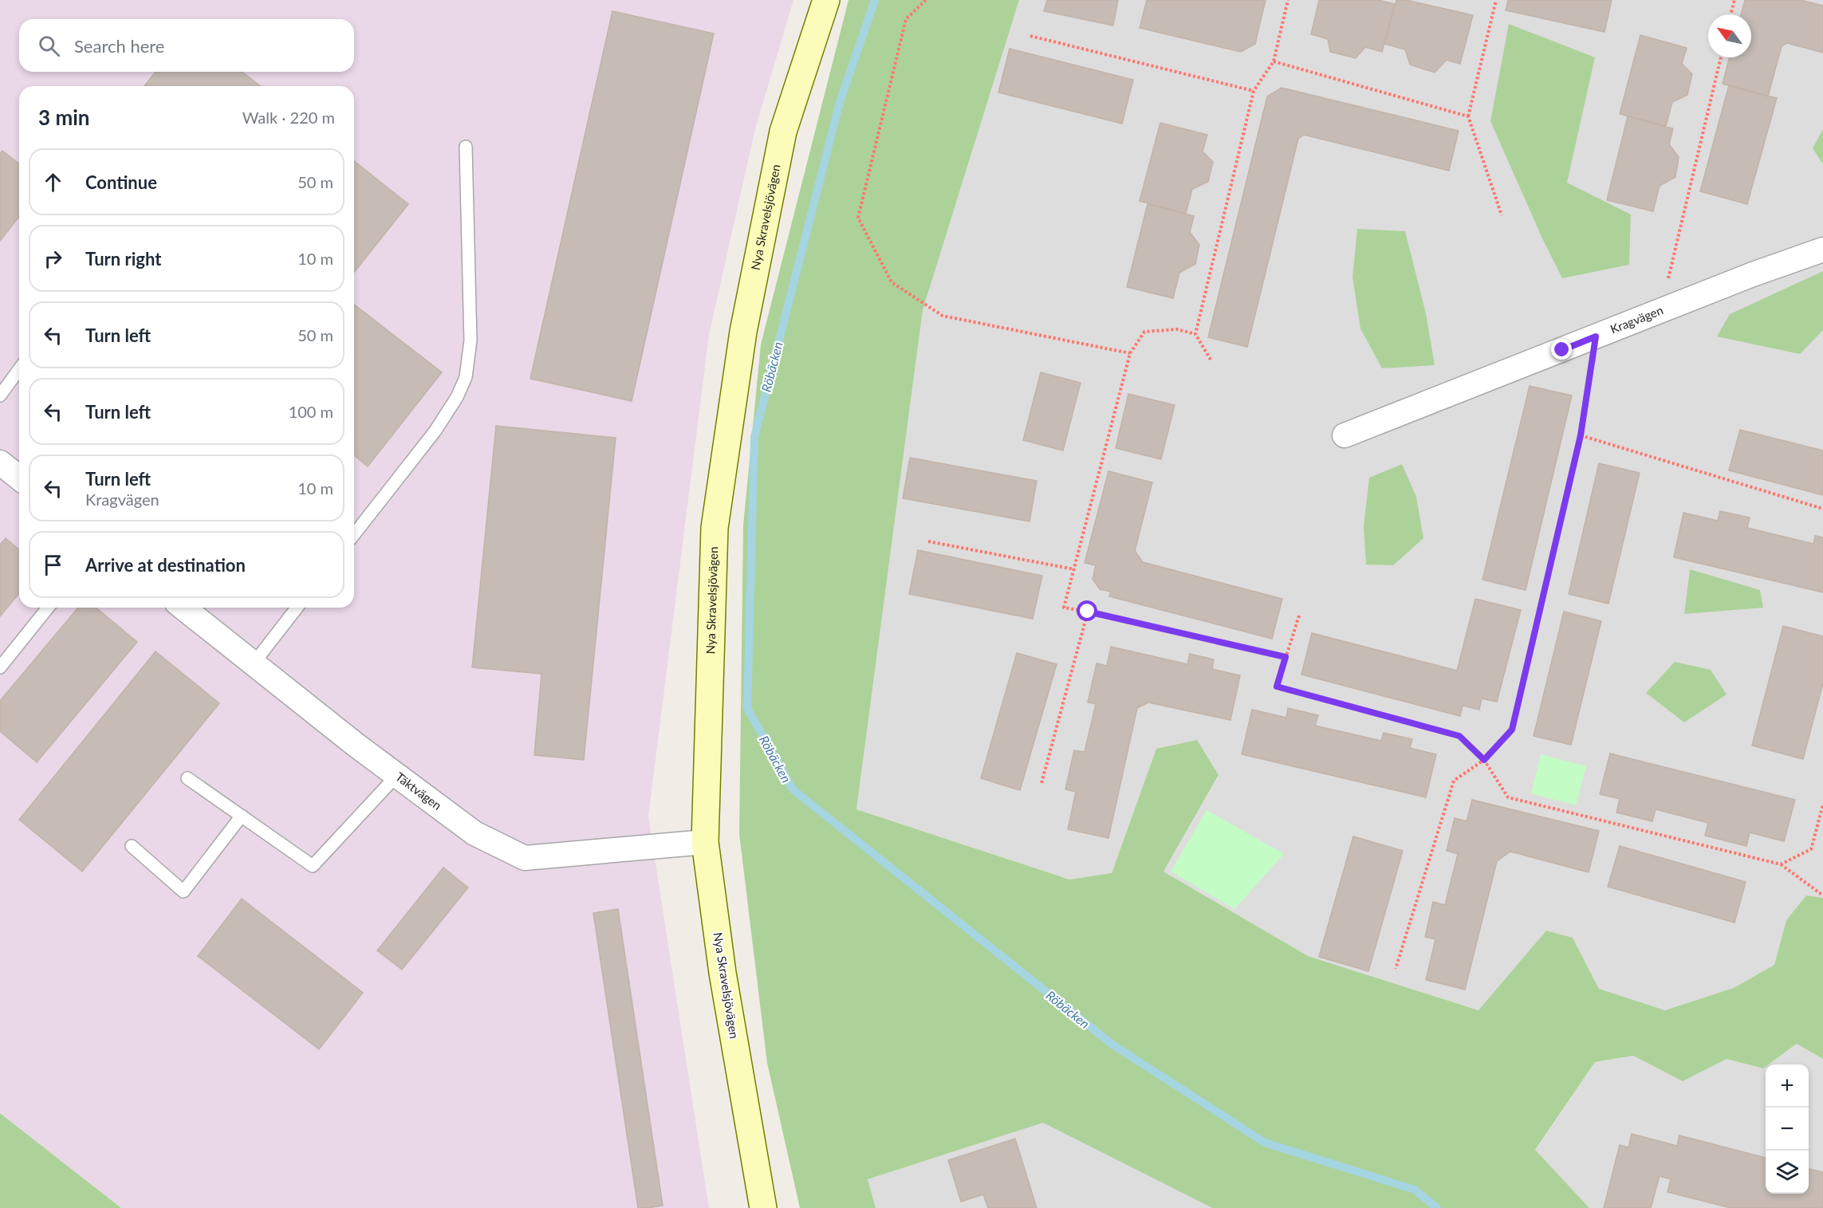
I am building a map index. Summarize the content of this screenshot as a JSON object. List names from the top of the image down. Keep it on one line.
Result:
{"streets":{"main road":["Nya Skravelsjövägen"],"street":["Kragvägen","Täktvägen"]},"crossings":[["Nya Skravelsjövägen","Täktvägen"]],"water":["Röbäcken"],"north":"top left","page":{"search":"Search here","heading":["3 min","Walk · 220 m"],"list":[["Continue","50 m"],["Turn right","10 m"],["Turn left","50 m"],["Turn left","100 m"],["Turn left","Kragvägen","10 m"],"Arrive at destination"],"map_buttons":["+","−"]}}
